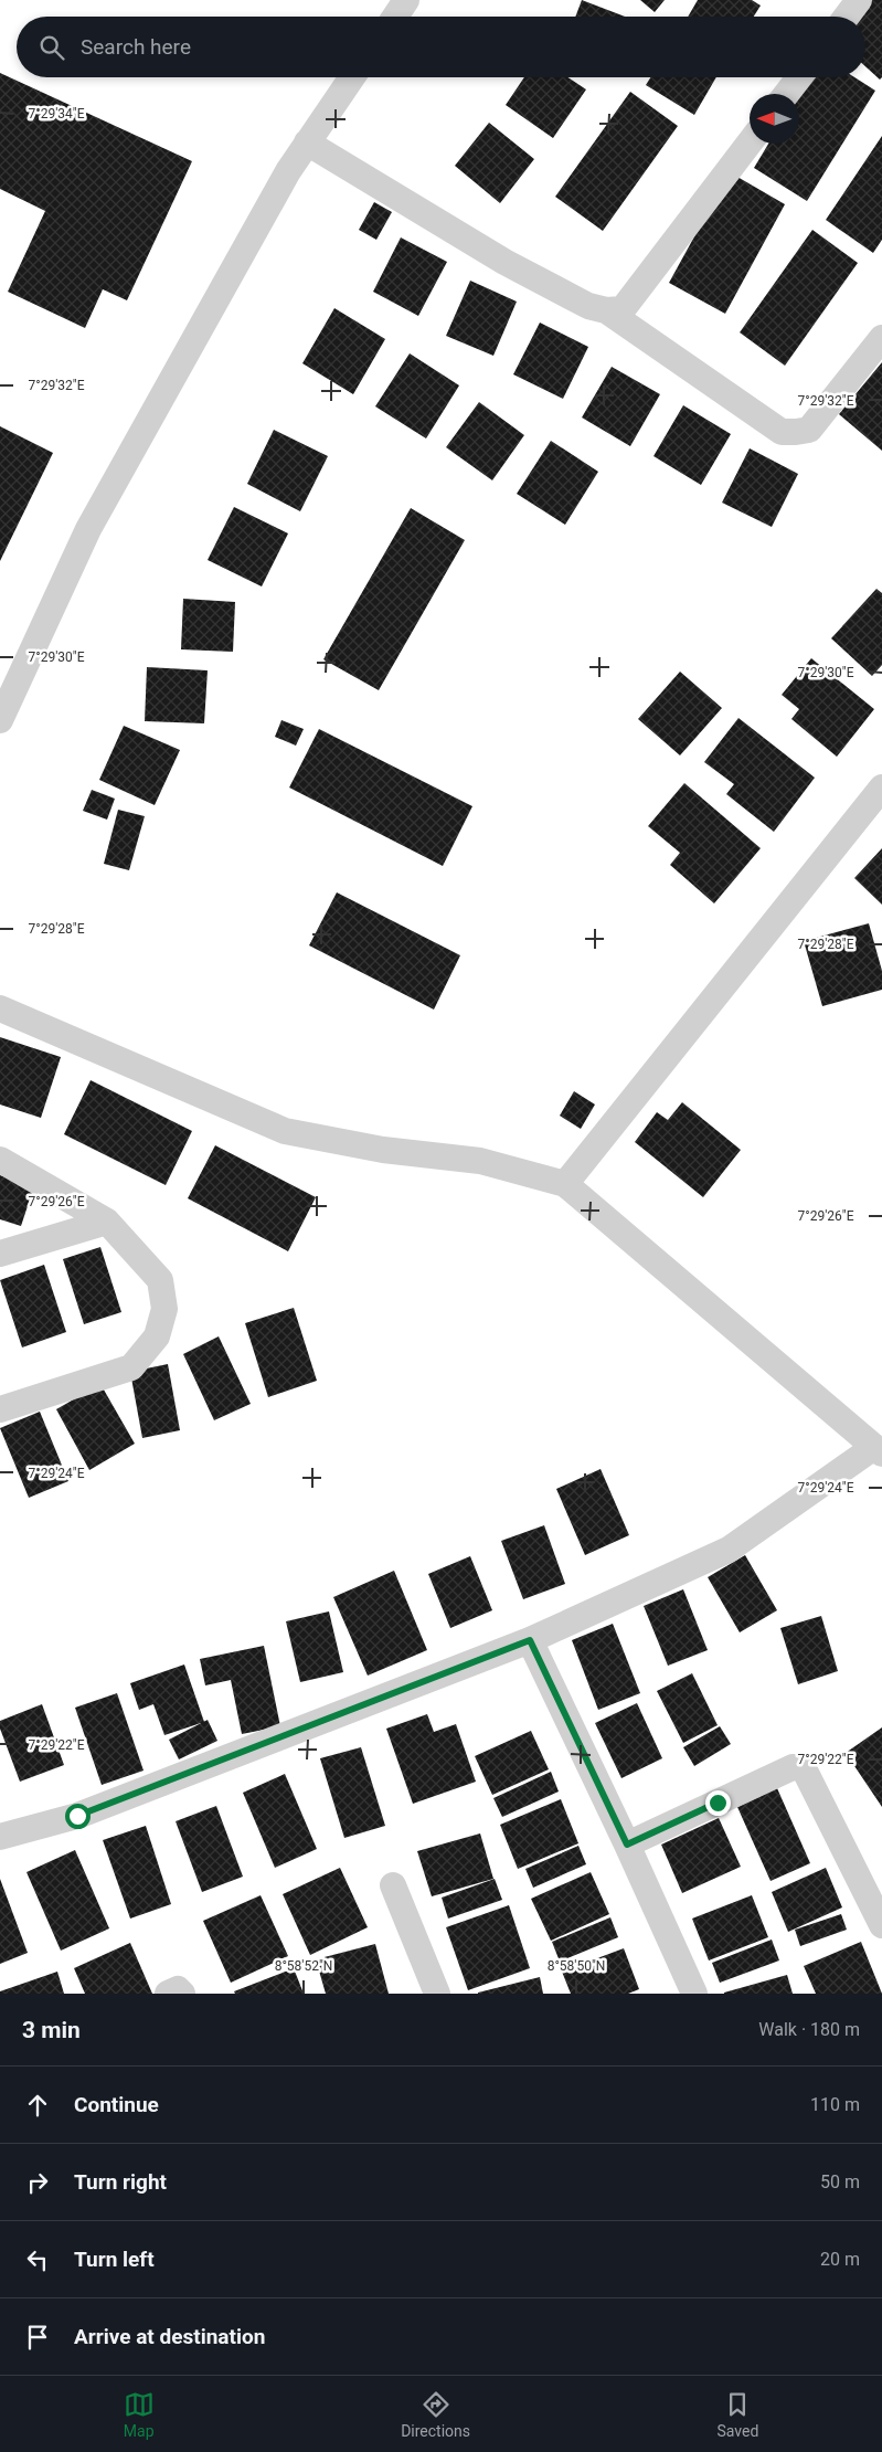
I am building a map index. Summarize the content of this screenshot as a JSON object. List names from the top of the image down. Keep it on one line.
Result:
{"north":"left","page":{"search":"Search here","heading":["3 min","Walk · 180 m"],"list":[["Continue","110 m"],["Turn right","50 m"],["Turn left","20 m"],"Arrive at destination"],"nav":["Map","Directions","Saved"]},"coordinates":["7°29'34\"E","7°29'32\"E","7°29'30\"E","7°29'28\"E","7°29'26\"E","7°29'24\"E","7°29'22\"E","8°58'52\"N","8°58'50\"N"]}
